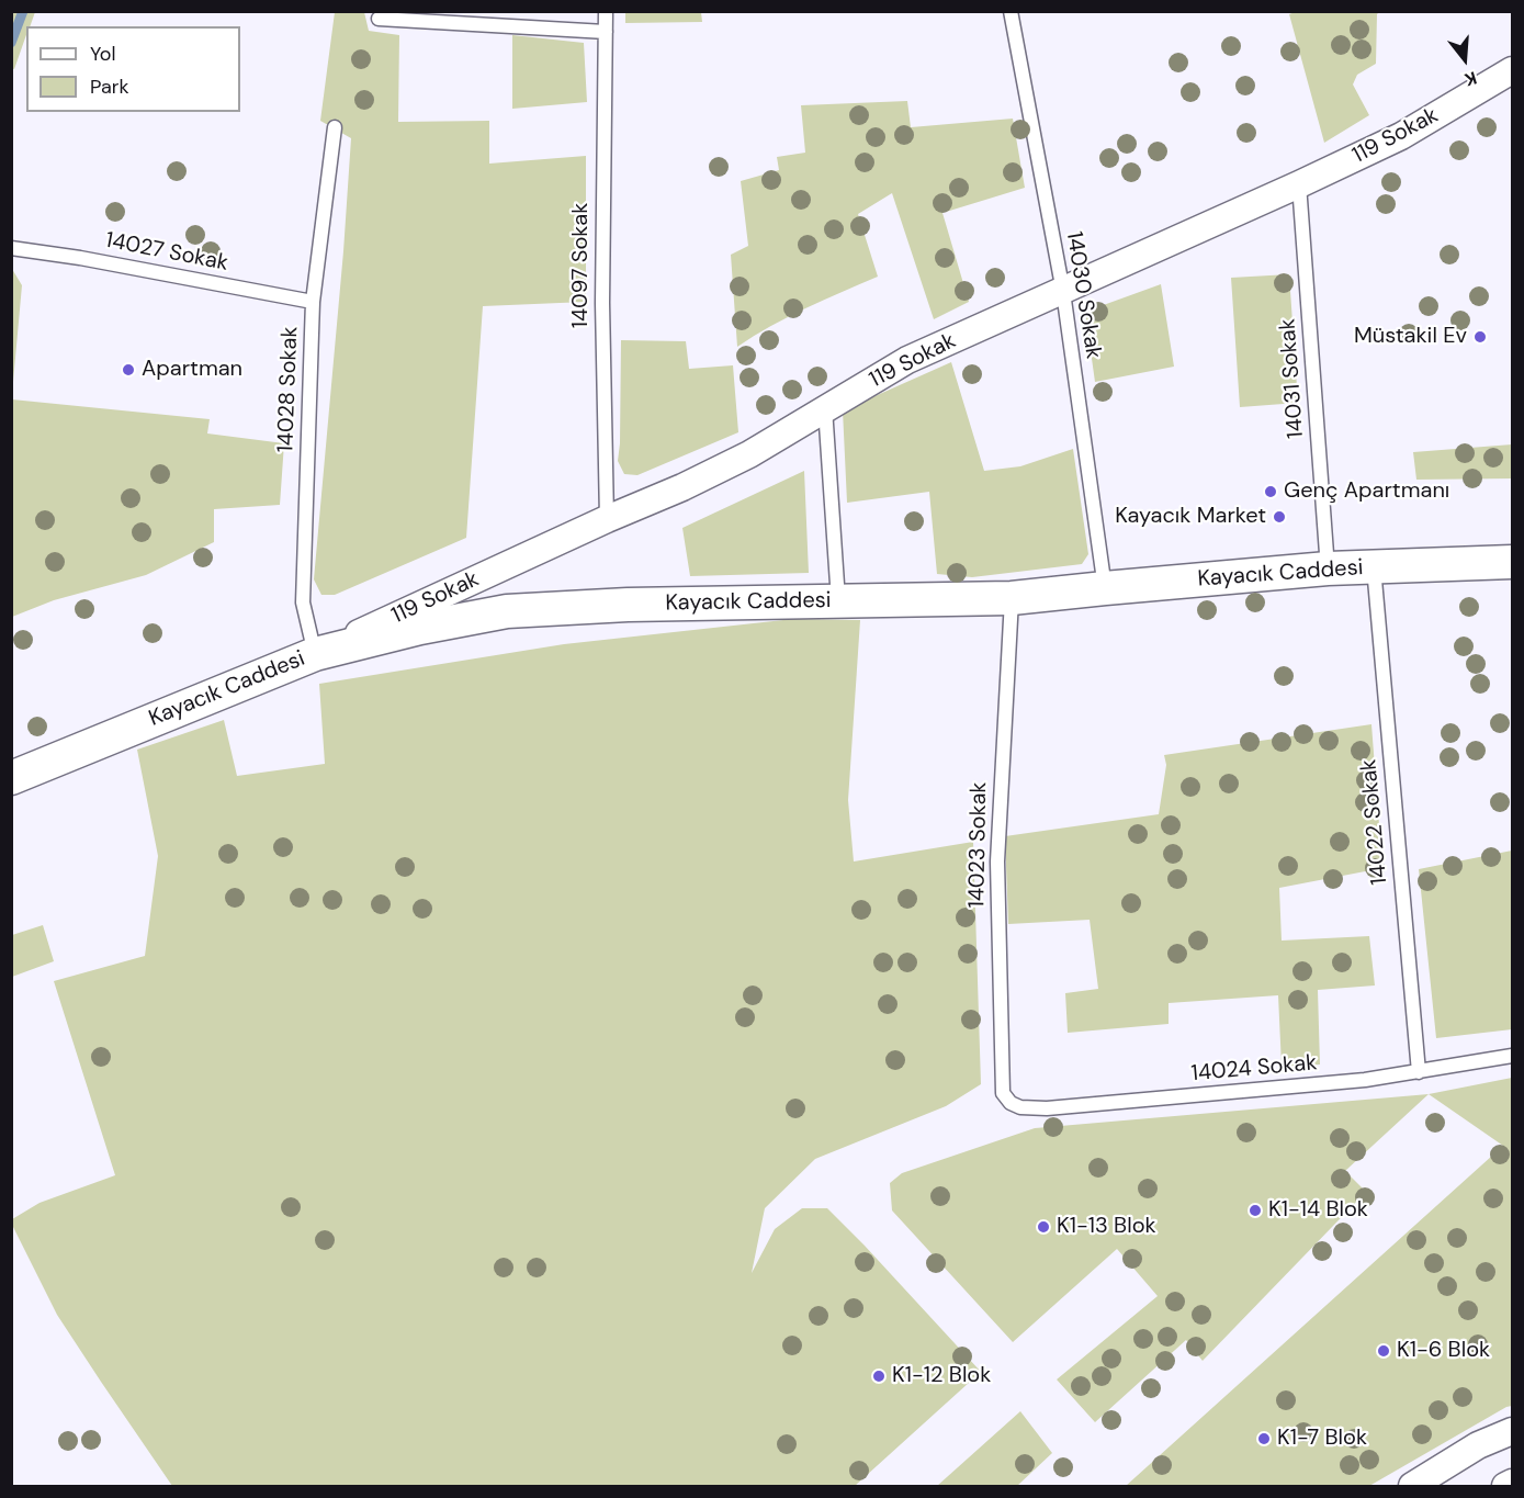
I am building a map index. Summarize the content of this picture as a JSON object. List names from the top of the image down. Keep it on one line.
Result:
{"streets":{"street":["119 Sokak","Kayacık Caddesi"],"lane":["14027 Sokak","14097 Sokak","14030 Sokak","14031 Sokak","14028 Sokak","14022 Sokak","14023 Sokak","14024 Sokak"]},"crossings":[["119 Sokak","14097 Sokak"],["119 Sokak","14030 Sokak"],["119 Sokak","14031 Sokak"],["119 Sokak","14028 Sokak"],["119 Sokak","Kayacık Caddesi"],["14027 Sokak","14028 Sokak"],["14030 Sokak","Kayacık Caddesi"],["14031 Sokak","Kayacık Caddesi"],["14028 Sokak","Kayacık Caddesi"],["Kayacık Caddesi","14022 Sokak"],["Kayacık Caddesi","14023 Sokak"],["14022 Sokak","14024 Sokak"],["14023 Sokak","14024 Sokak"]],"places":["Müstakil Ev","Apartman","Genç Apartmanı","Kayacık Market","K1-14 Blok","K1-13 Blok","K1-6 Blok","K1-12 Blok","K1-7 Blok"],"legend":["Yol","Park"],"north":"bottom"}
